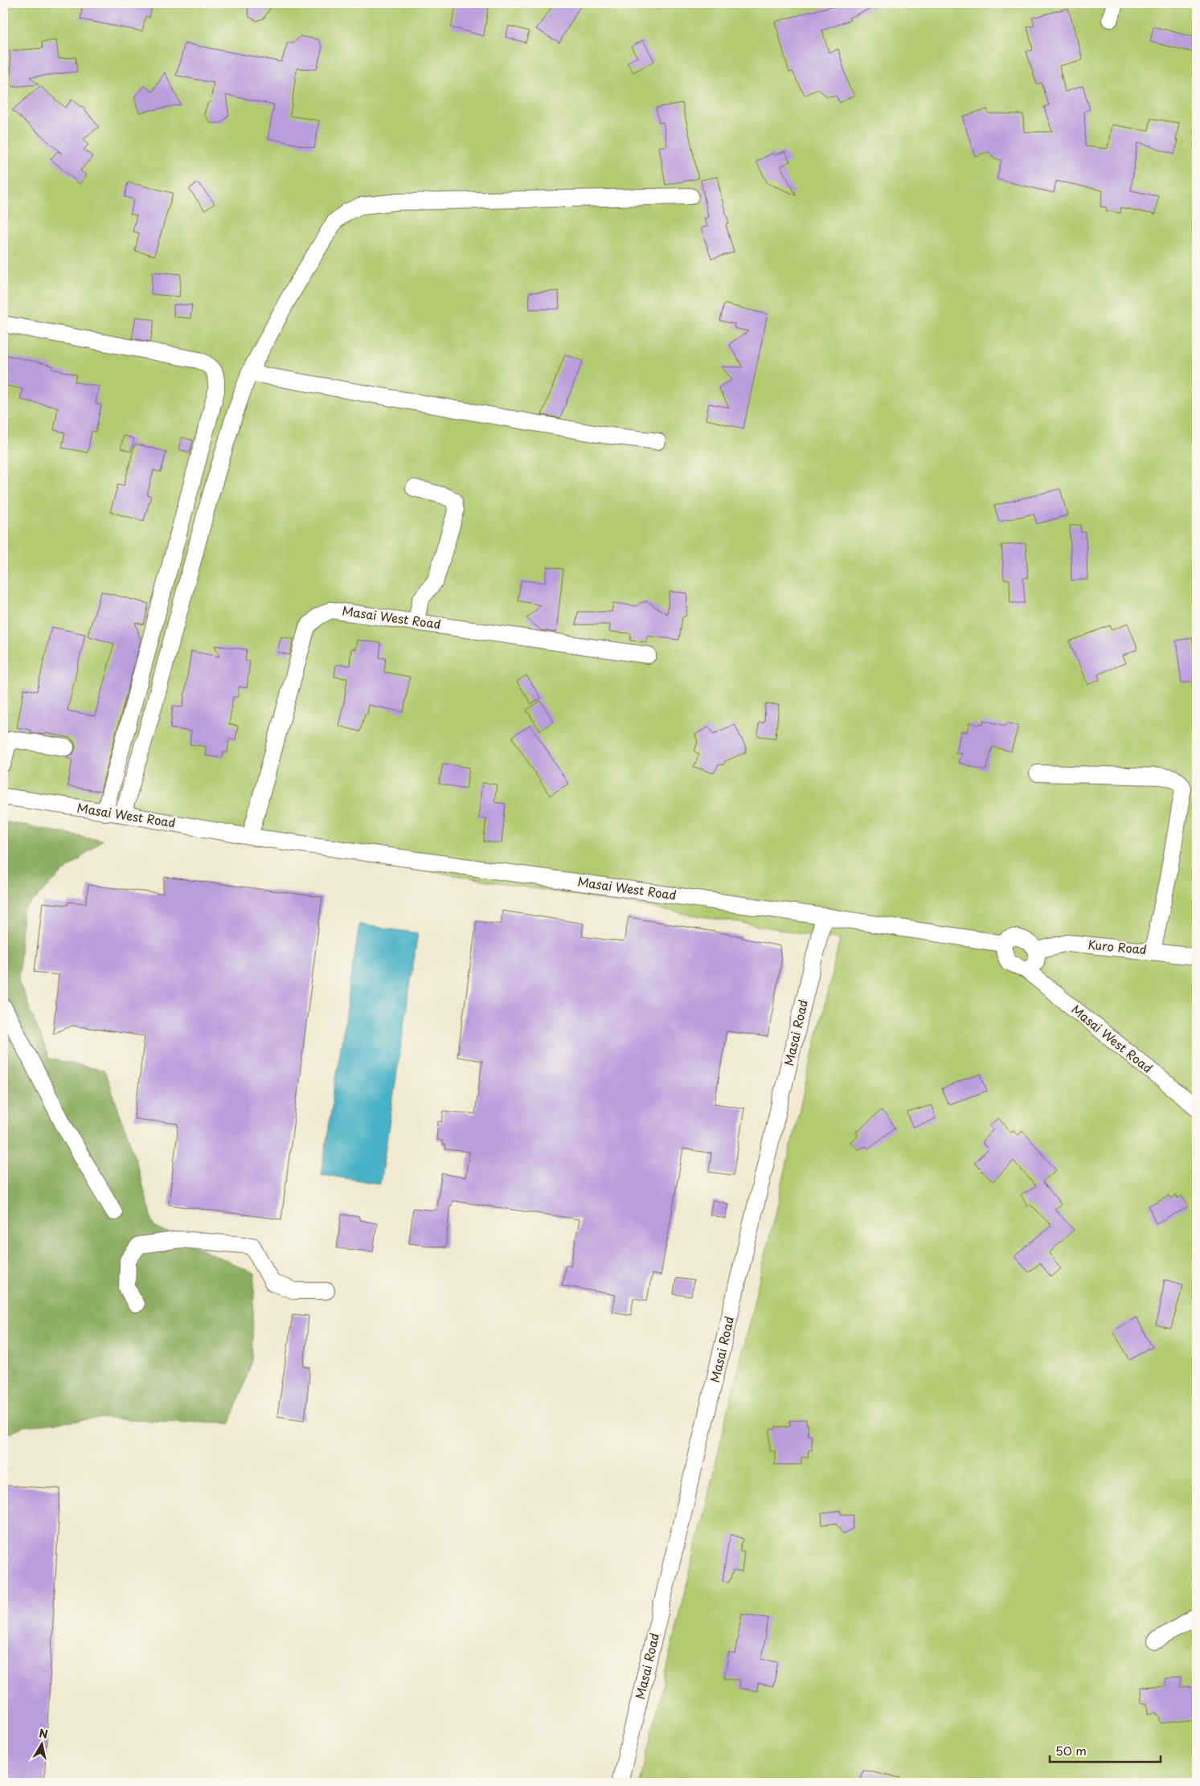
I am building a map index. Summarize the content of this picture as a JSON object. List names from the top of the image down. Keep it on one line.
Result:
{"streets":{"street":["Masai West Road","Kuro Road","Masai Road"]},"crossings":[["Masai West Road","Kuro Road"],["Masai West Road","Masai Road"]],"scale_bar":"50 m","north":"top"}
